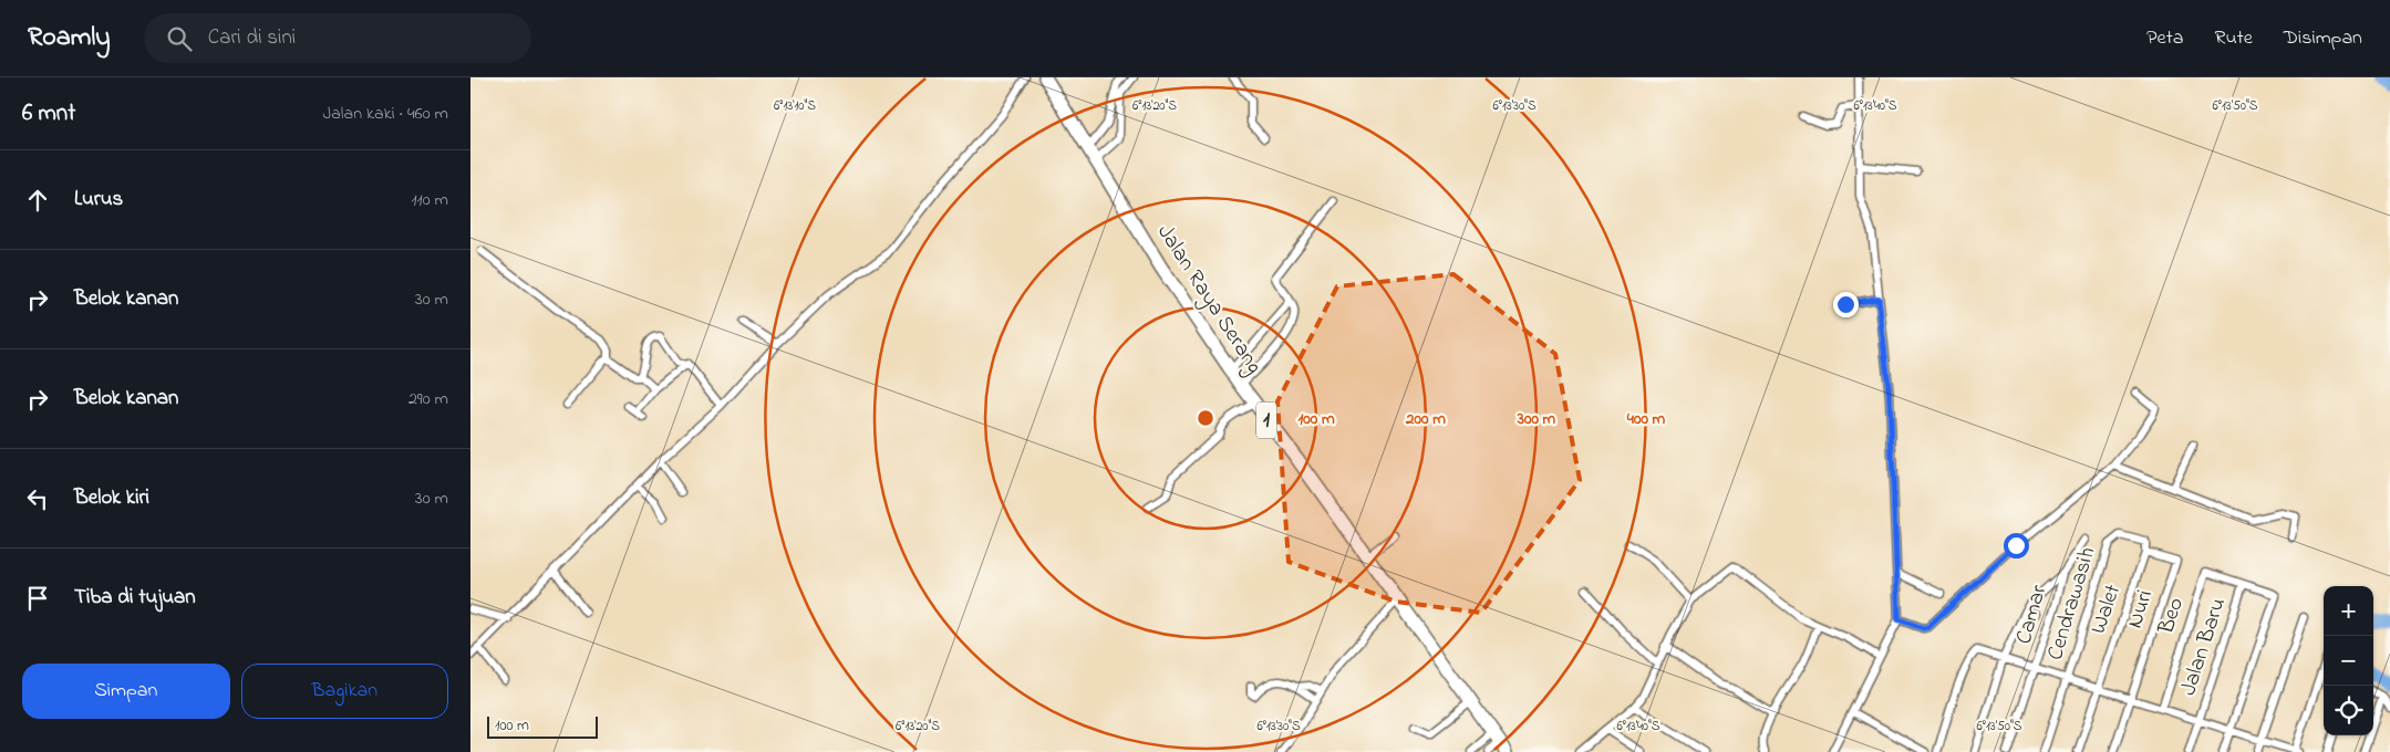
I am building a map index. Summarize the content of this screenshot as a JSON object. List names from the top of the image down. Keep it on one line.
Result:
{"streets":{"highway":["Jalan Raya Serang","1"],"street":["Cendrawasih","Walet","Nuri","Camar","Beo","Jalan Baru"]},"crossings":[["Cendrawasih","Walet"],["Walet","Nuri"],["Beo","Jalan Baru"]],"scale_bar":"100 m","page":{"header":"Roamly","search":"Cari di sini","nav":["Peta","Rute","Disimpan"],"heading":["6 mnt","Jalan kaki · 460 m"],"list":[["Lurus","110 m"],["Belok kanan","30 m"],["Belok kanan","290 m"],["Belok kiri","30 m"],"Tiba di tujuan"],"map_buttons":["+","−"],"buttons":["Simpan","Bagikan"],"scale":"100 m"},"coordinates":["6°13'40\"S","6°13'50\"S","6°13'10\"S","6°13'20\"S","6°13'30\"S"],"rings":["100 m","200 m","300 m","400 m"]}
